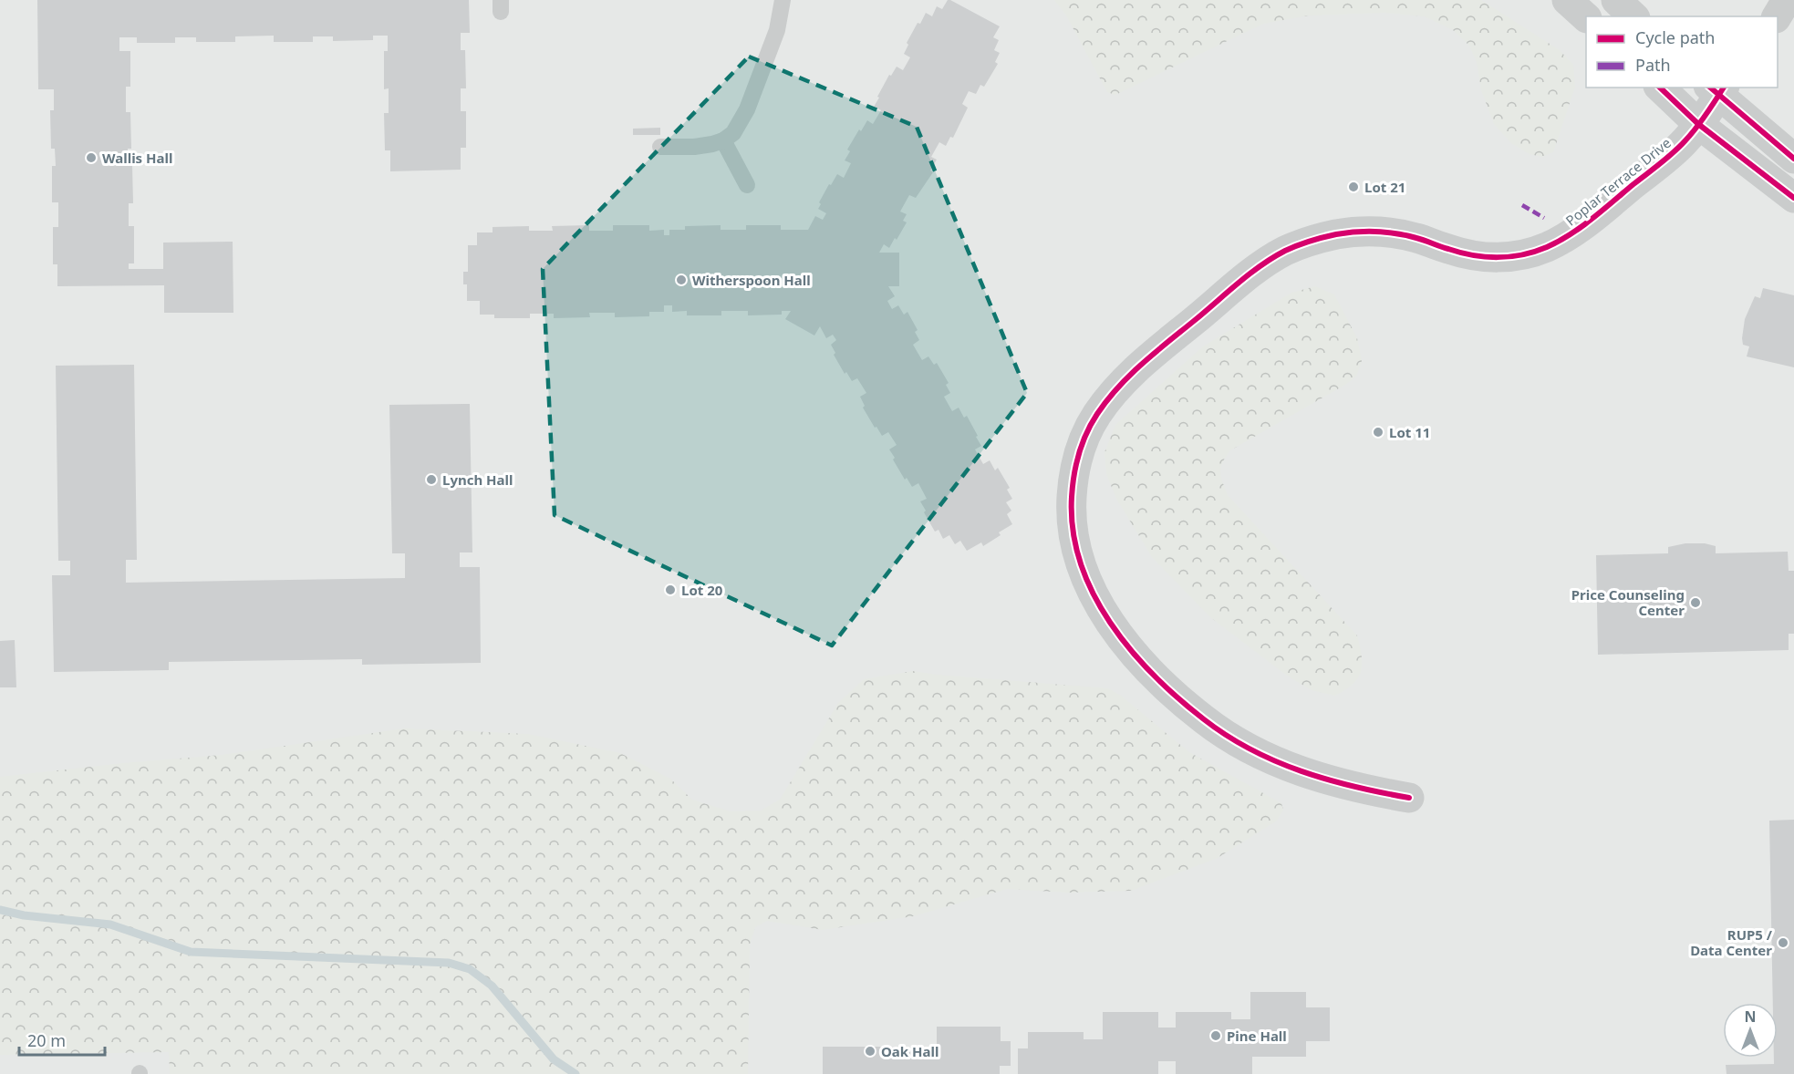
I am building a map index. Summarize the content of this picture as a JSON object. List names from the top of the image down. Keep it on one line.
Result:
{"streets":{"street":["Poplar Terrace Drive"]},"places":["Wallis Hall","Lot 21","Witherspoon Hall","Lot 11","Lynch Hall","Lot 20","Price Counseling Center","RUP5 / Data Center","Pine Hall","Oak Hall"],"legend":["Cycle path","Path"],"scale_bar":"20 m","north":"top"}
